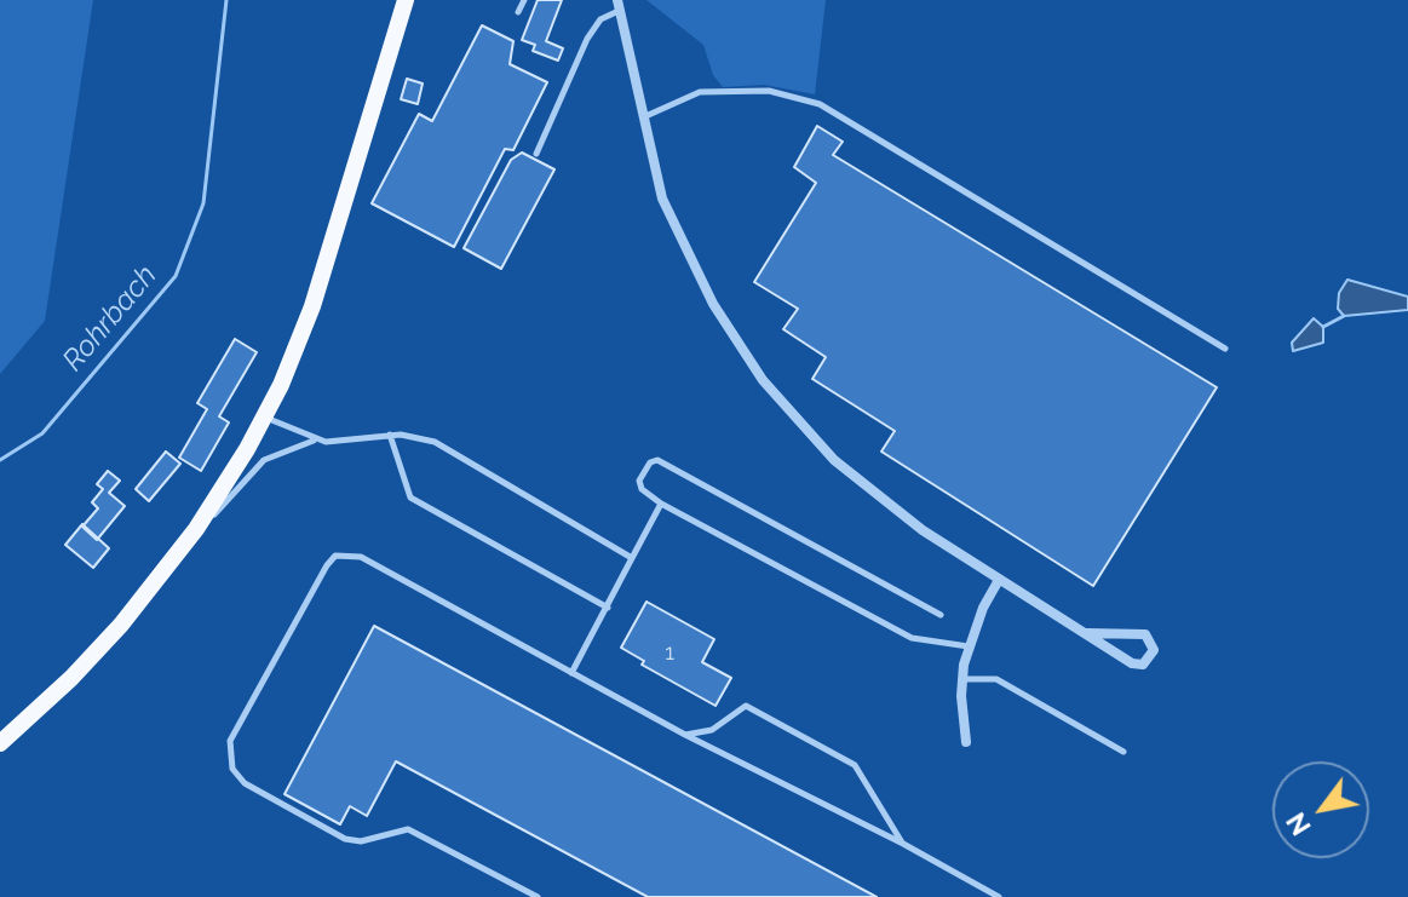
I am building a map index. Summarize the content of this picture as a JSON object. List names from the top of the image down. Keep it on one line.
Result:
{"water":["Rohrbach"],"house_numbers":["1"],"north":"bottom left"}
